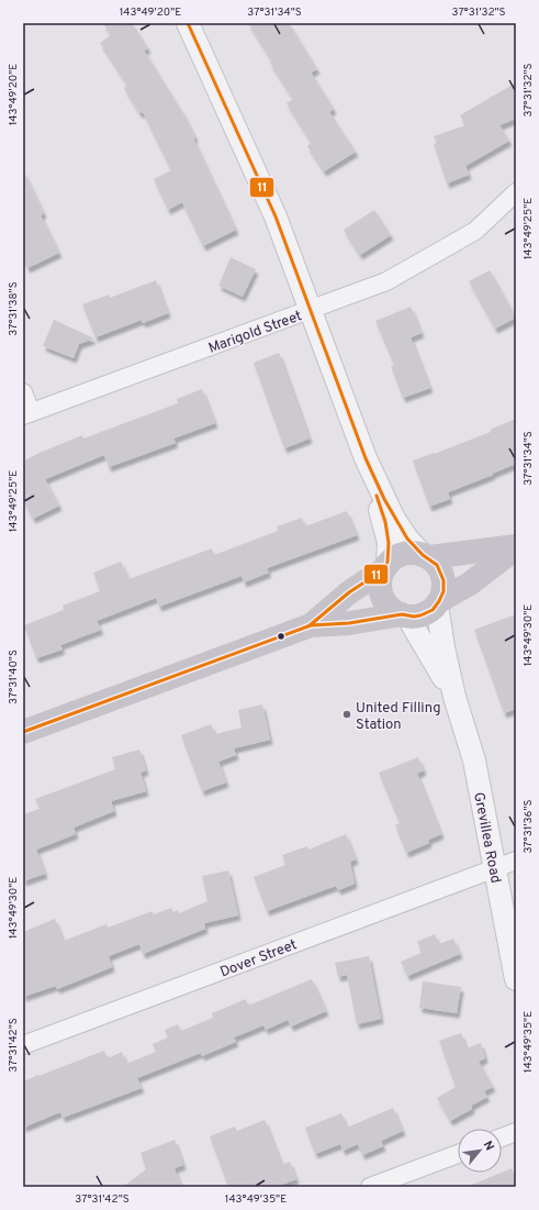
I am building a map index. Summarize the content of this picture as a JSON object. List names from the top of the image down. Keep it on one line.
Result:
{"streets":{"street":["Marigold Street","Grevillea Road","Dover Street"]},"crossings":[["Grevillea Road","Dover Street"]],"places":["United Filling Station"],"lines":["transit line 11"],"north":"top right","coordinates":["143°49'20\"E","37°31'34\"S","37°31'32\"S","143°49'25\"E","37°31'38\"S","143°49'30\"E","37°31'40\"S","37°31'36\"S","143°49'35\"E","37°31'42\"S"]}
